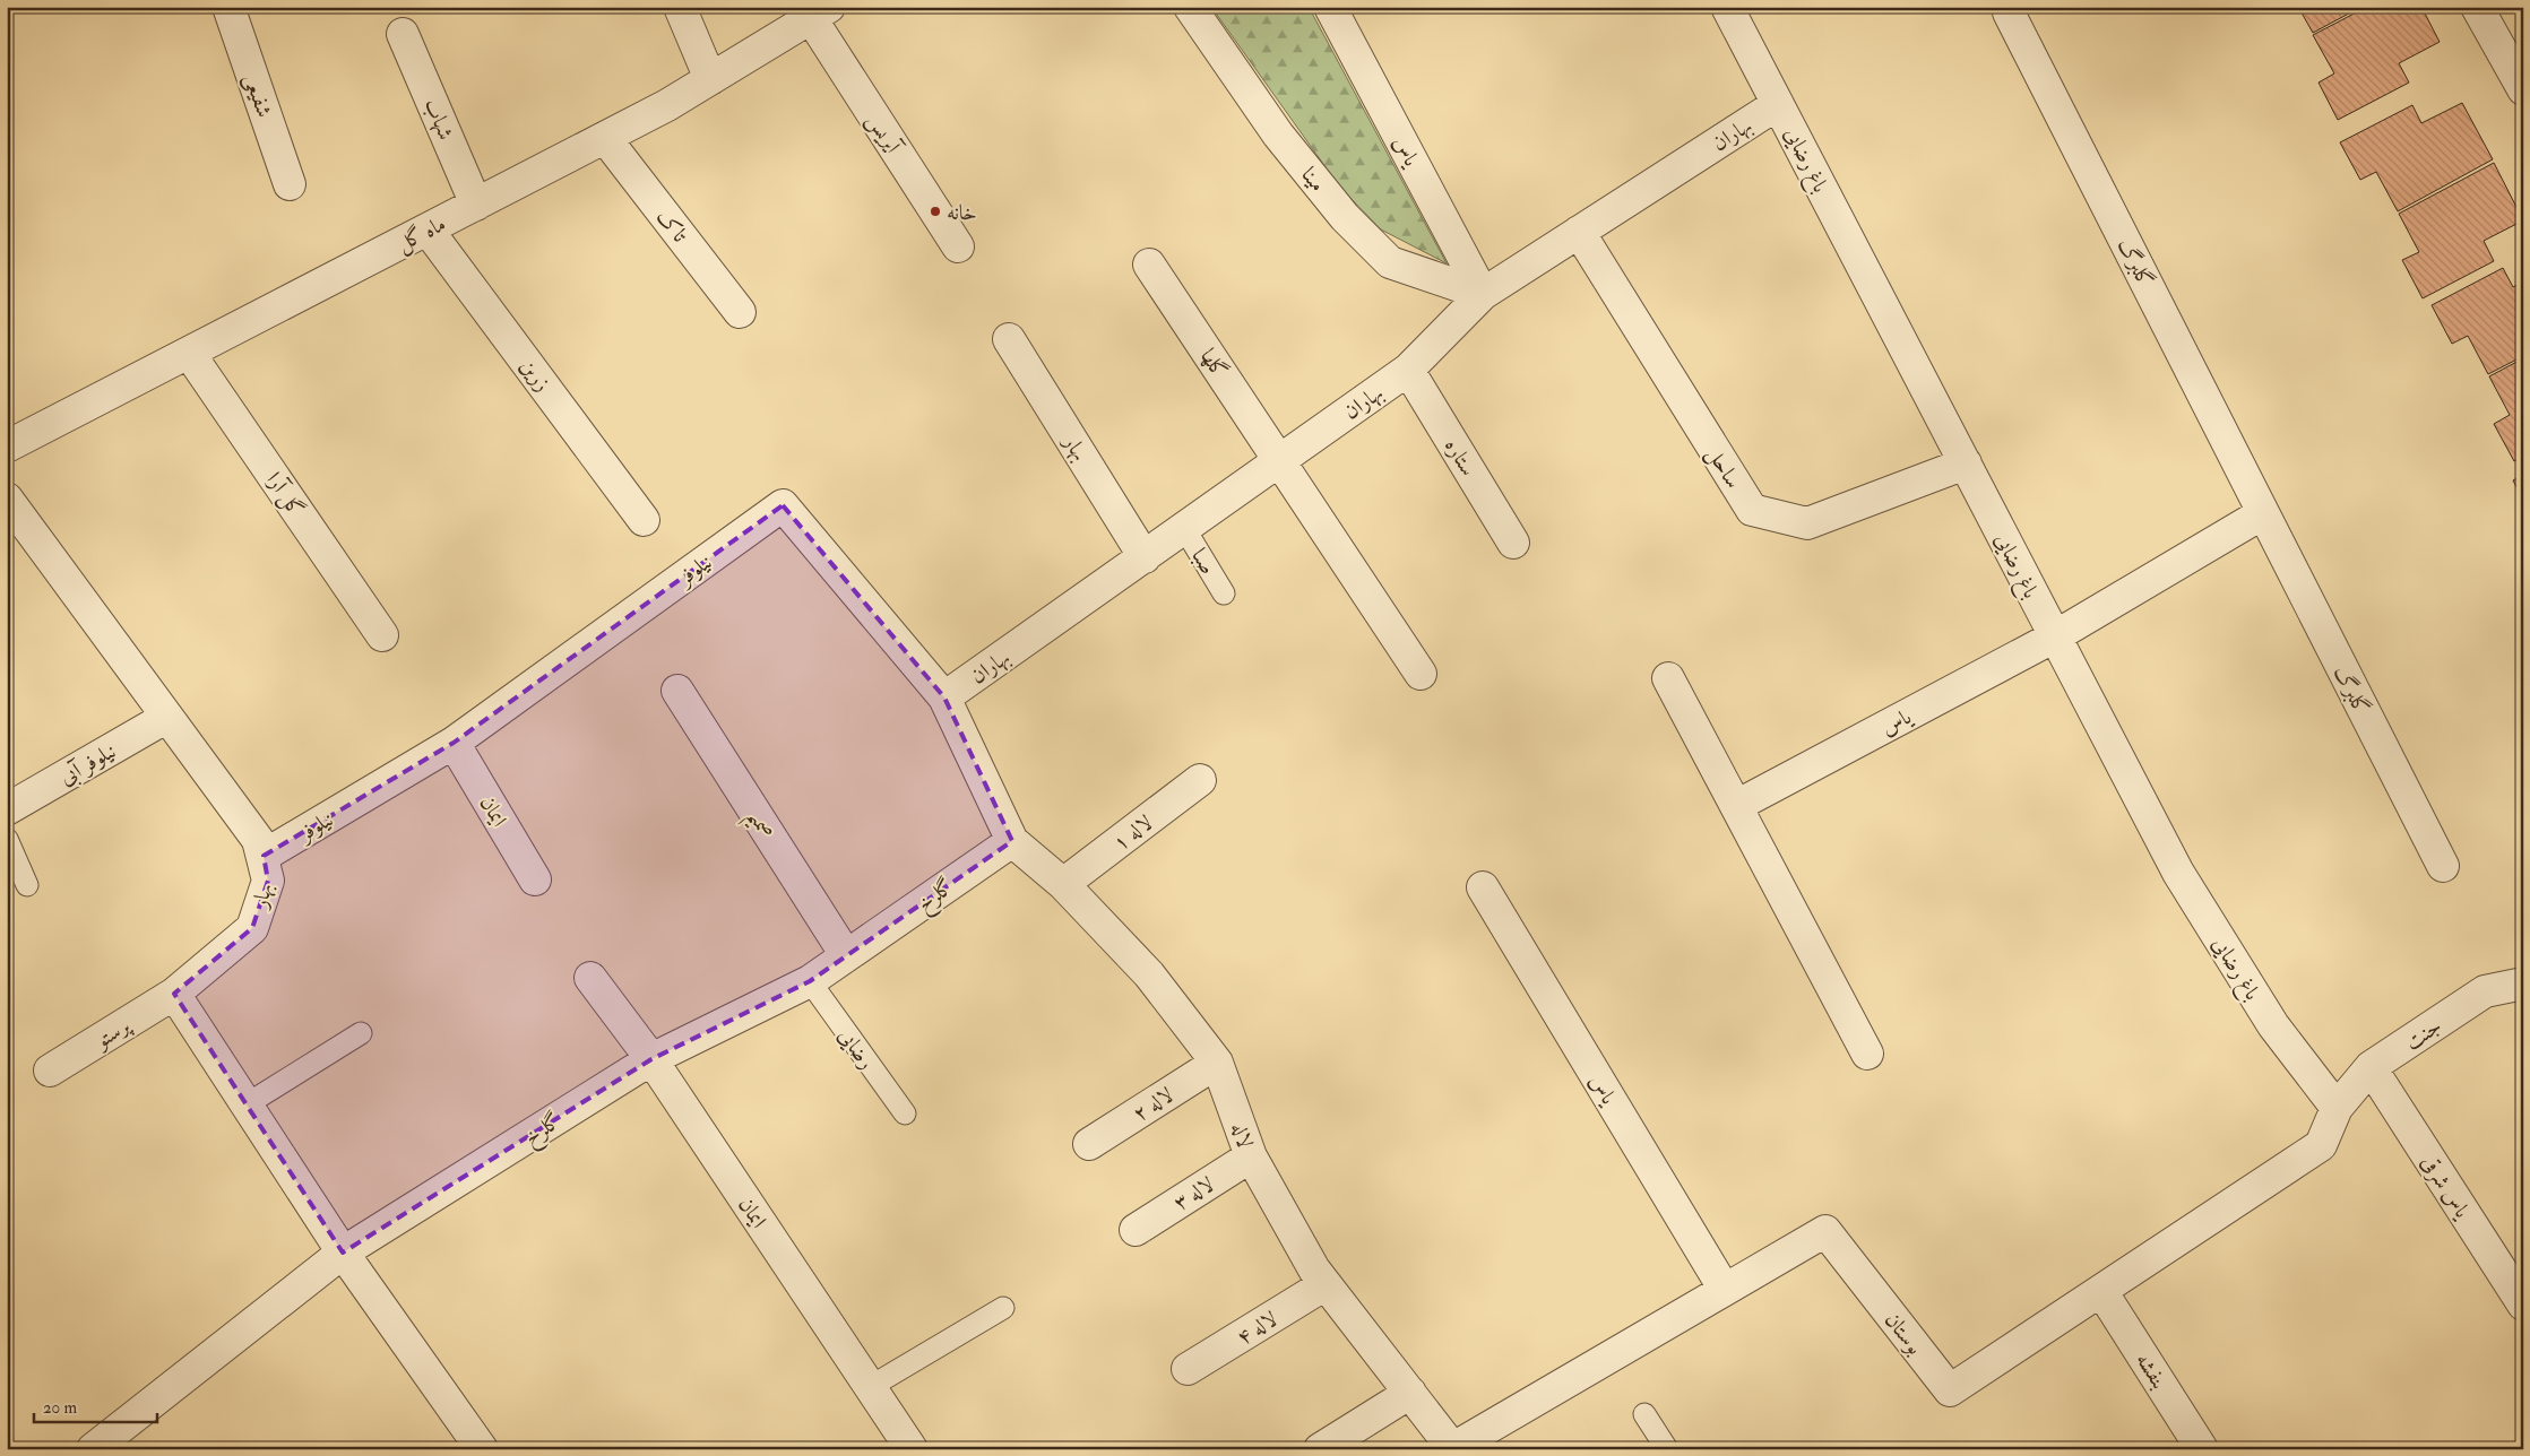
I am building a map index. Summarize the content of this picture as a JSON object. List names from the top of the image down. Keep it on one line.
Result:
{"streets":{"street":["شفیعی","شهاب","آیریس","بهاران","یاس","باغ رضایی","مینا","تاک","ماه گل","گلبرگ","گلها","زرین","بهار","ستاره","ساحل","گل آرا","نیلوفر","نیلوفر آبی","ایمان","صمیم","لاله ۱","گلرخ","پرستو","جنت","لاله ۲","لاله","یاس شرقی","لاله ۳","لاله ۴","بوستان","بنفشه"],"lane":["صبا","رضایی"]},"crossings":[["شهاب","ماه گل"],["آیریس","ماه گل"],["بهاران","یاس"],["بهاران","باغ رضایی"],["بهاران","مینا"],["بهاران","گلها"],["بهاران","بهار"],["بهاران","ستاره"],["بهاران","ساحل"],["بهاران","صبا"],["بهاران","نیلوفر"],["یاس","باغ رضایی"],["یاس","مینا"],["یاس","بوستان"],["باغ رضایی","ساحل"],["باغ رضایی","جنت"],["باغ رضایی","بوستان"],["تاک","ماه گل"],["ماه گل","زرین"],["ماه گل","گل آرا"],["بهار","نیلوفر"],["بهار","نیلوفر آبی"],["بهار","پرستو"],["نیلوفر","ایمان"],["نیلوفر","گلرخ"],["نیلوفر","لاله"],["ایمان","گلرخ"],["صمیم","گلرخ"],["لاله ۱","لاله"],["گلرخ","رضایی"],["گلرخ","لاله"],["جنت","یاس شرقی"],["جنت","بوستان"],["لاله ۲","لاله"],["لاله","لاله ۳"],["لاله","لاله ۴"],["لاله","بوستان"],["بوستان","بنفشه"]],"places":["خانه"],"scale_bar":"20 m"}
